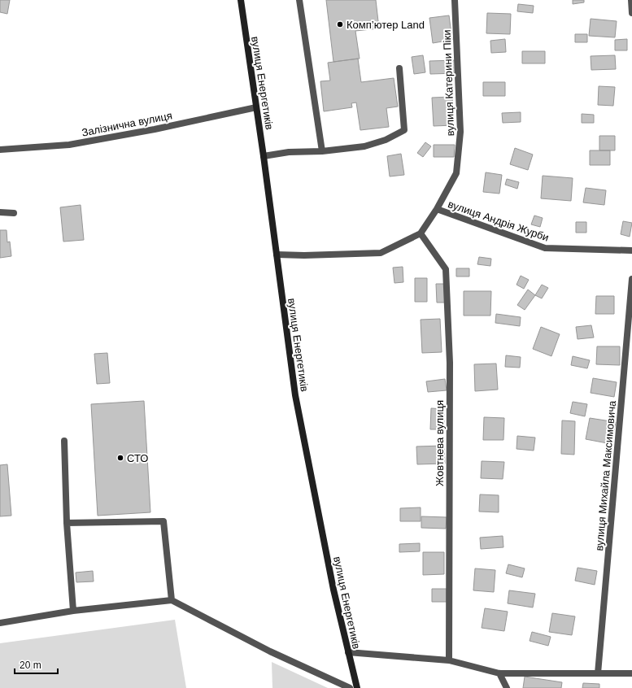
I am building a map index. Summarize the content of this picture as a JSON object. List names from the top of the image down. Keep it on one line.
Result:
{"streets":{"main road":["вулиця Енергетиків"],"street":["вулиця Катерини Піки","Залізнична вулиця","вулиця Андрія Журби","Жовтнева вулиця","вулиця Михайла Максимовича"]},"crossings":[["вулиця Енергетиків","Залізнична вулиця"],["вулиця Катерини Піки","вулиця Андрія Журби"],["вулиця Катерини Піки","Жовтнева вулиця"]],"places":["Комп’ютер Land","СТО"],"scale_bar":"20 m"}
